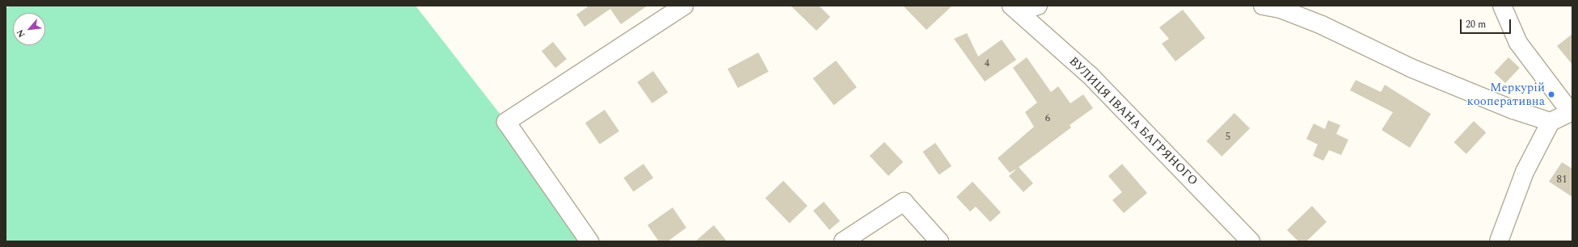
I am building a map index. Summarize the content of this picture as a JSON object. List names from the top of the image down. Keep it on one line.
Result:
{"streets":{"street":["ВУЛИЦЯ ІВАНА БАГРЯНОГО"]},"places":["Меркурій кооперативна"],"house_numbers":["4","6","5","81"],"scale_bar":"20 m","north":"bottom left"}
